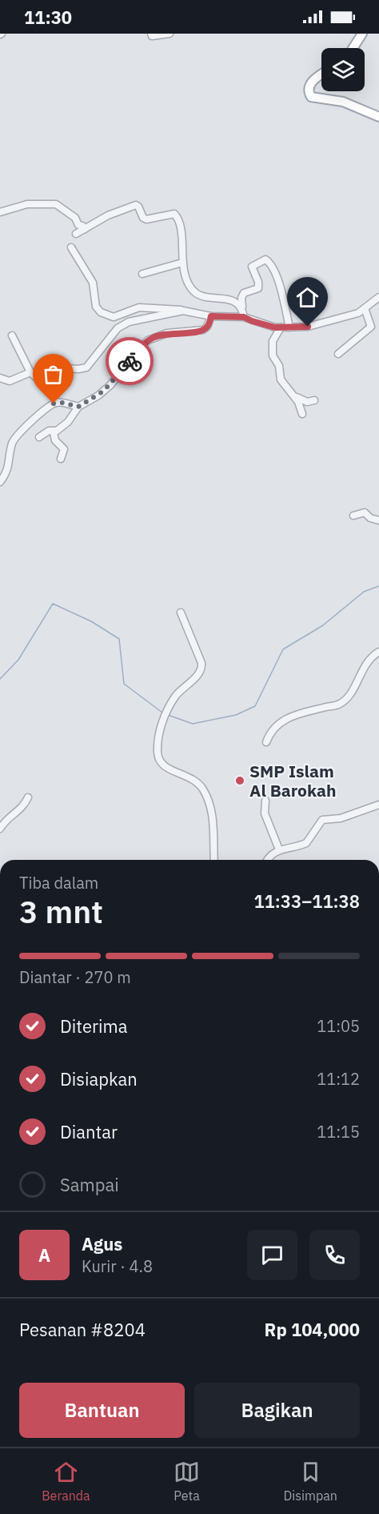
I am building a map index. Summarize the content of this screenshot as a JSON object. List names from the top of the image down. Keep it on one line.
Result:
{"places":["SMP Islam Al Barokah"],"page":{"status":"11:30","heading":["3 mnt","Tiba dalam","11:33–11:38"],"panel":["Agus","Kurir · 4.8","Pesanan #8204","Rp 104,000"],"bar":"Diantar · 270 m","list":[["Diterima","11:05"],["Disiapkan","11:12"],["Diantar","11:15"],"Sampai"],"round":"A","buttons":["Bantuan","Bagikan"],"tabs":["Beranda","Peta","Disimpan"]}}
